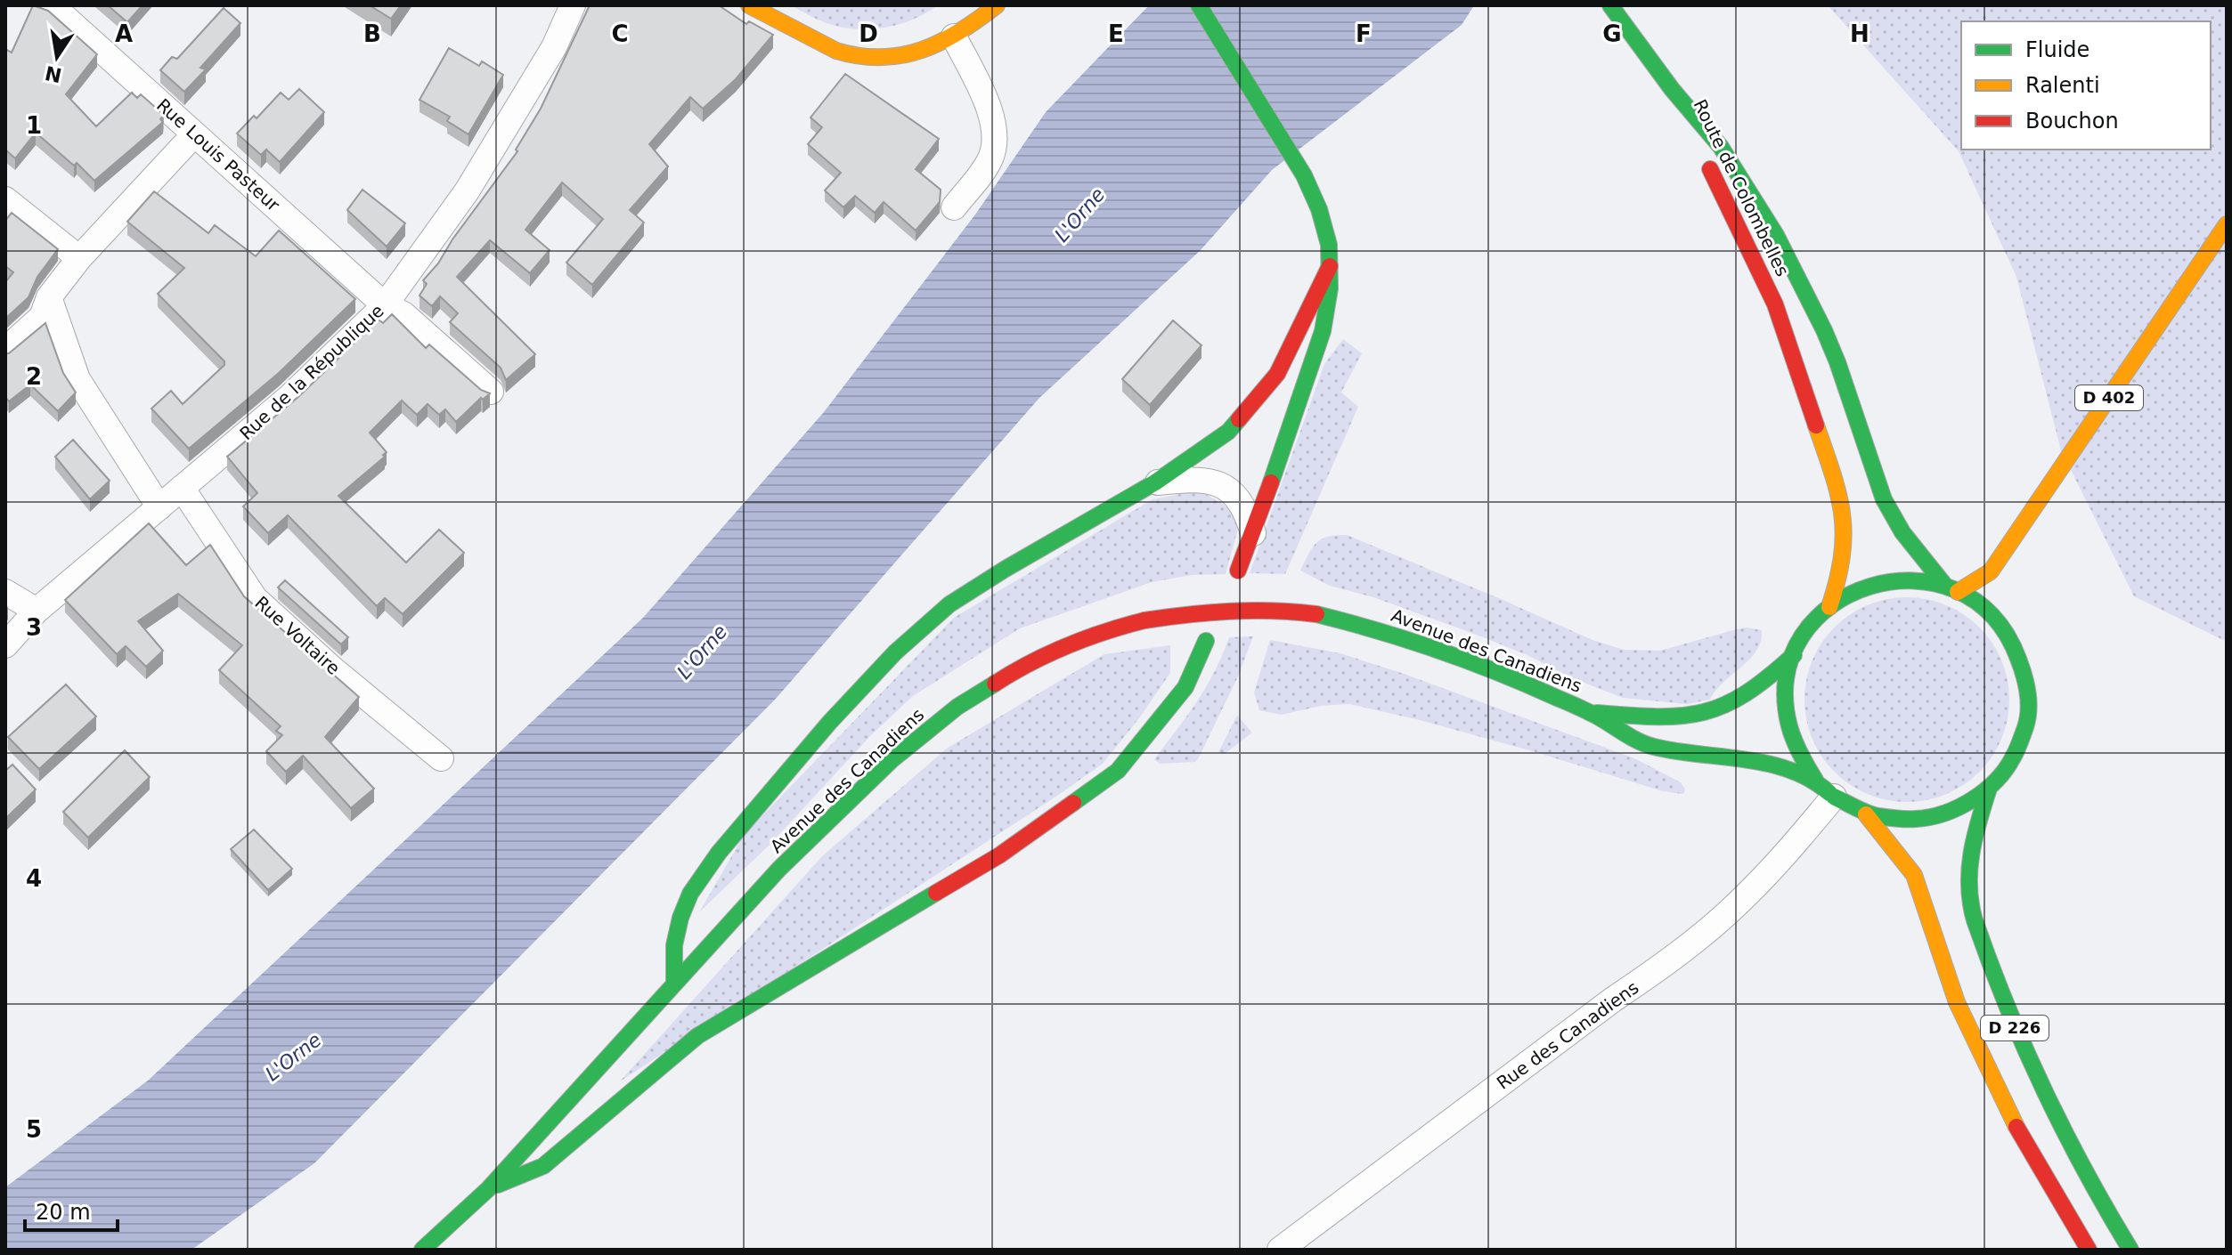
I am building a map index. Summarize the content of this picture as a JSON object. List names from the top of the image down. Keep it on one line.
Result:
{"streets":{"street":["Rue Louis Pasteur","Route de Colombelles","Rue de la République","D 402","Rue Voltaire","Avenue des Canadiens","D 226","Rue des Canadiens"]},"crossings":[["Rue Louis Pasteur","Rue de la République"],["Route de Colombelles","D 402"],["Route de Colombelles","Avenue des Canadiens"],["Route de Colombelles","Rue des Canadiens"],["Rue de la République","Rue Voltaire"],["D 402","Avenue des Canadiens"],["D 402","Rue des Canadiens"],["Avenue des Canadiens","Rue des Canadiens"]],"water":["L'Orne"],"legend":["Fluide","Ralenti","Bouchon"],"scale_bar":"20 m","north":"bottom","grid":{"columns":["A","B","C","D","E","F","G","H"],"rows":["1","2","3","4","5"]}}
